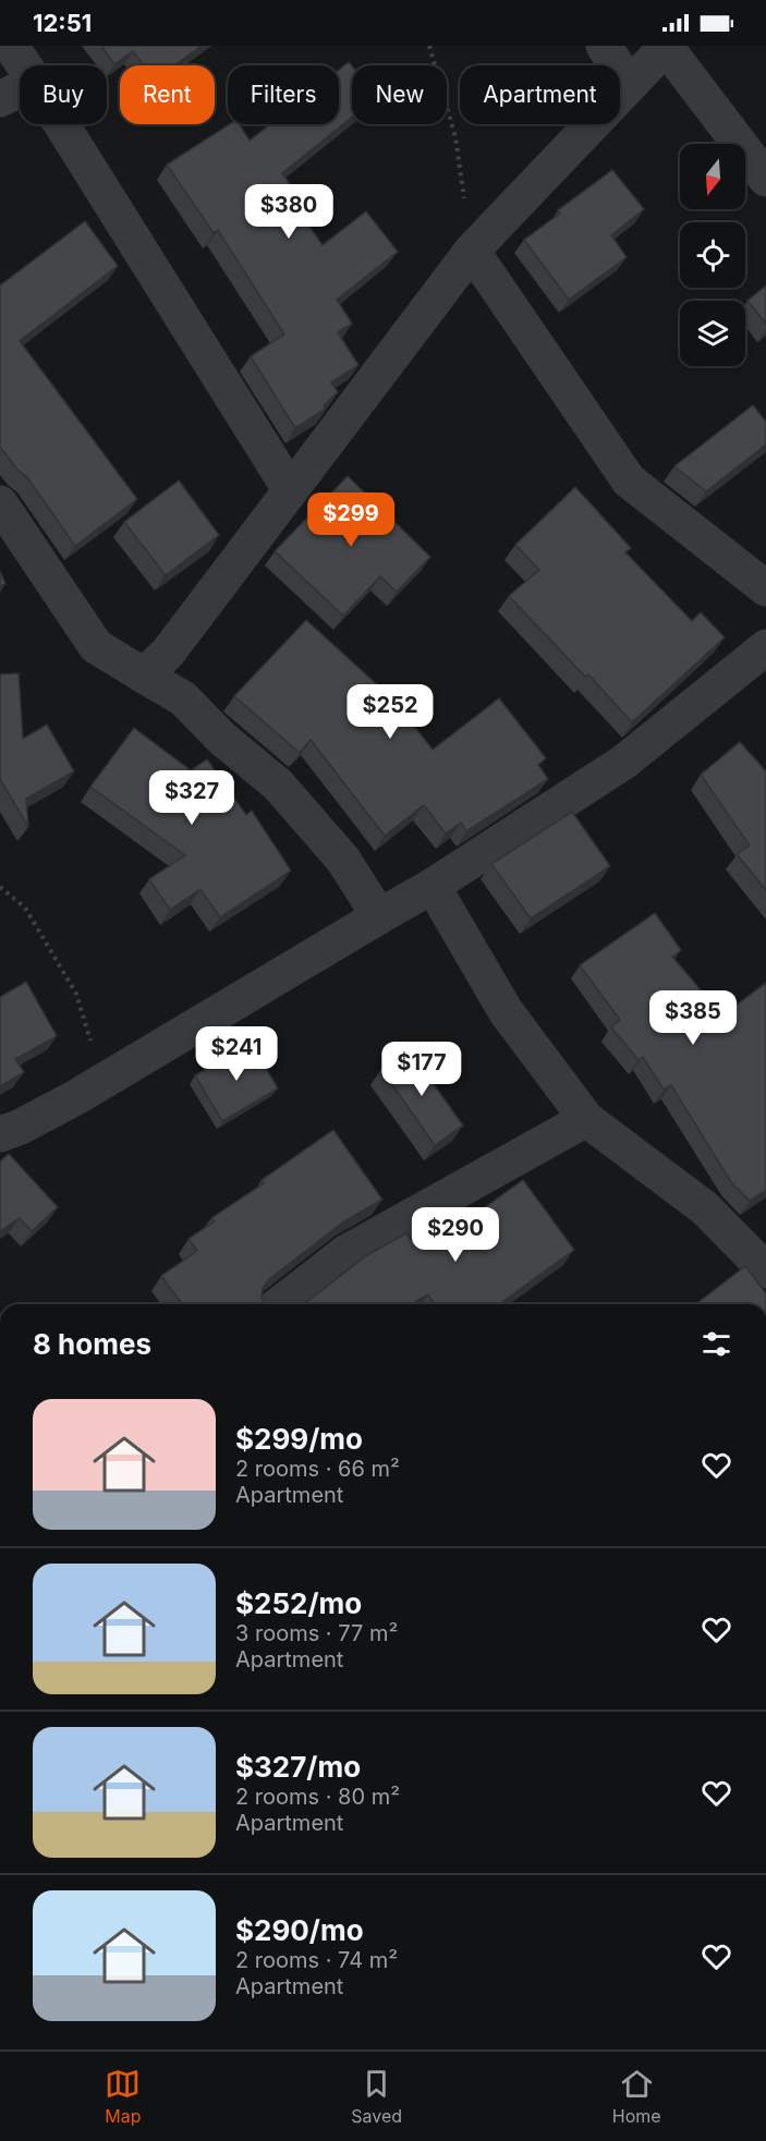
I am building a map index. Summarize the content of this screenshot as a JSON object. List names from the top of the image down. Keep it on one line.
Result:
{"north":"bottom","page":{"status":"12:51","chip":["Buy","Rent","Filters","New","Apartment"],"price":["$380","$299","$252","$327","$385","$241","$177","$290"],"heading":"8 homes","list":[{"name":"$299/mo","note":"2 rooms · 66 m² · Apartment"},{"name":"$252/mo","note":"3 rooms · 77 m² · Apartment"},{"name":"$327/mo","note":"2 rooms · 80 m² · Apartment"},{"name":"$290/mo","note":"2 rooms · 74 m² · Apartment"}],"tabs":["Map","Saved","Home"]}}
